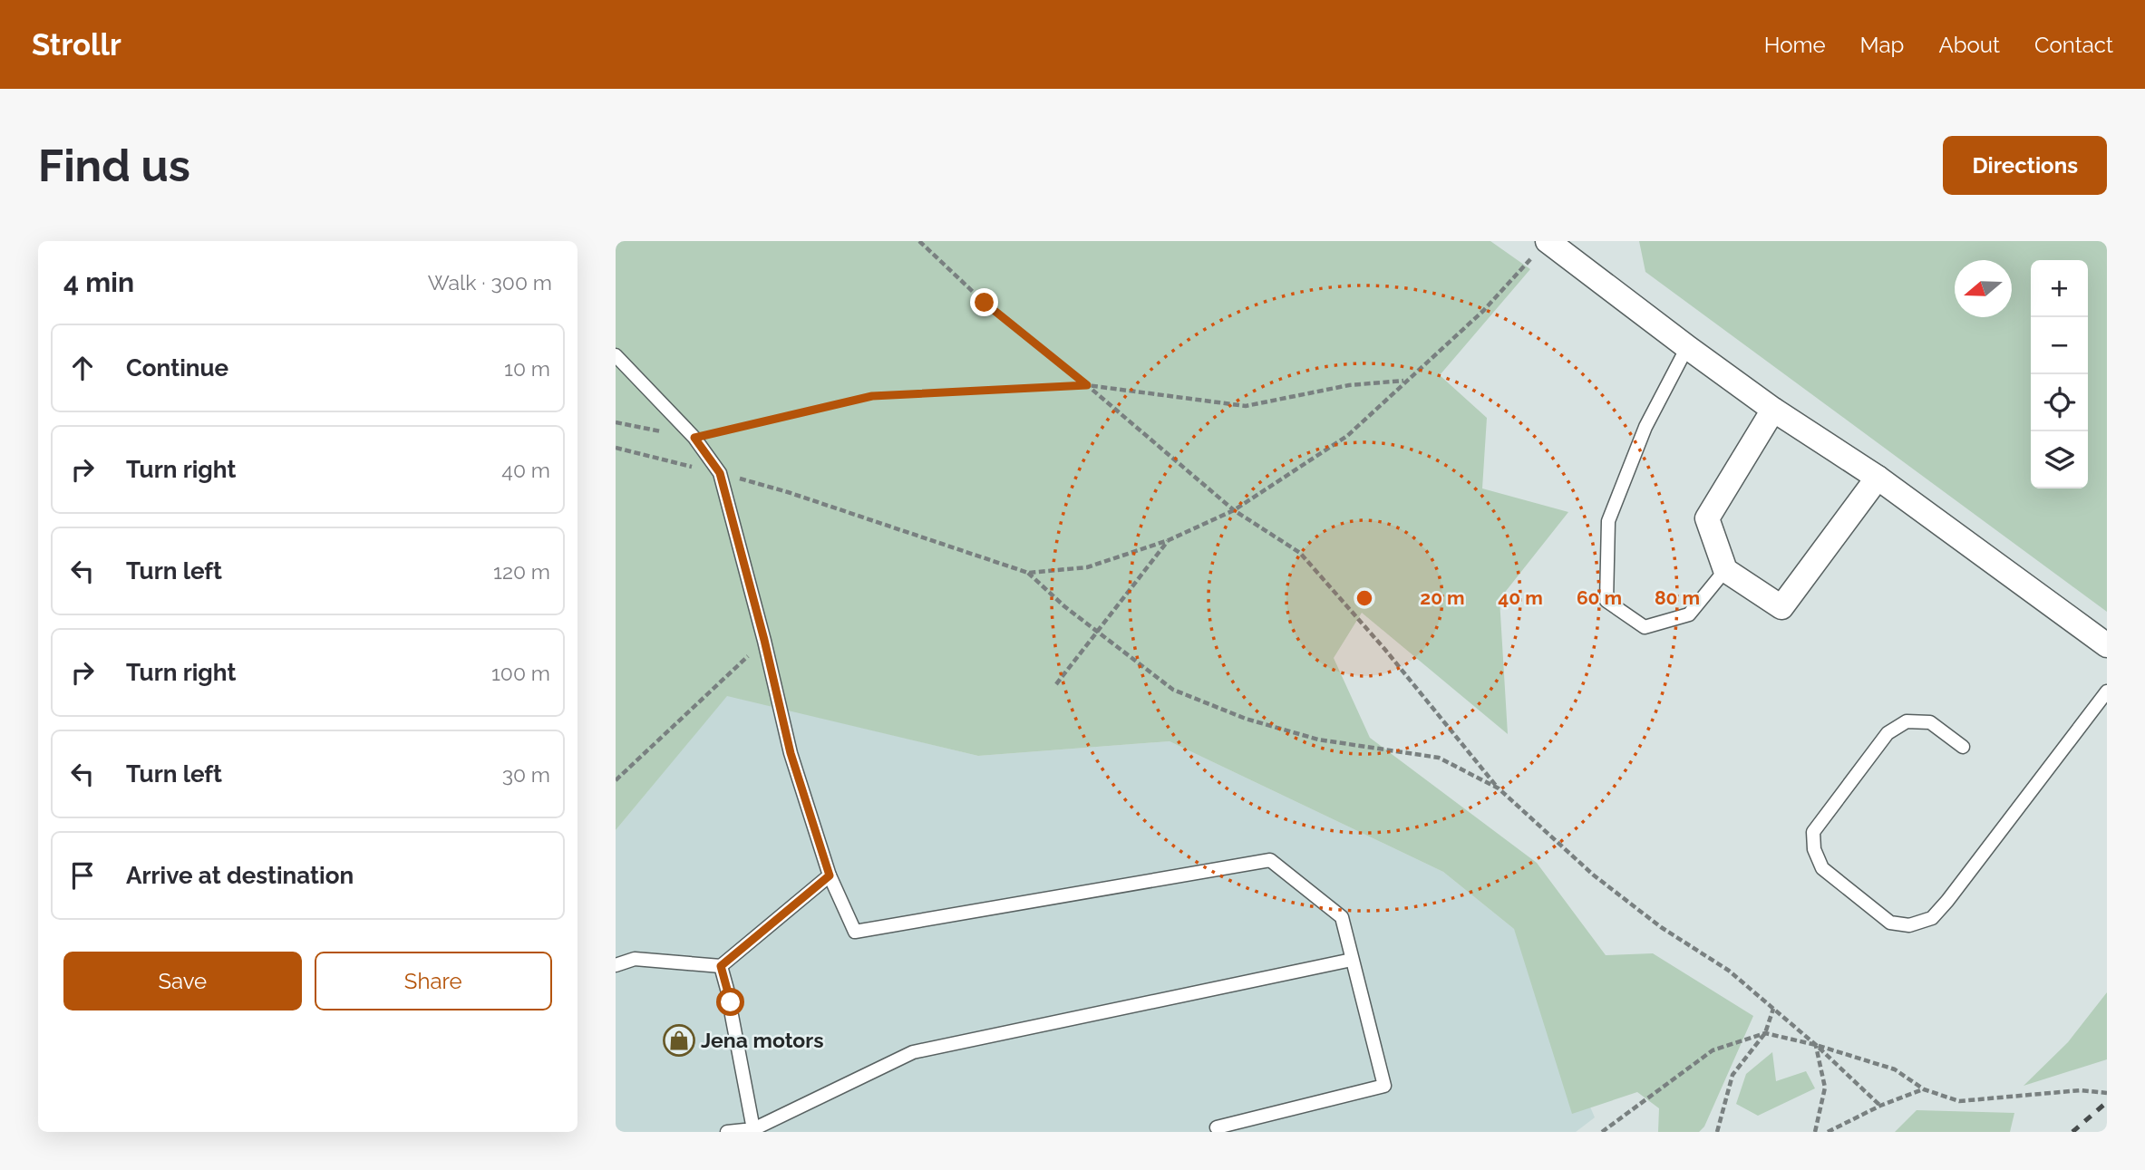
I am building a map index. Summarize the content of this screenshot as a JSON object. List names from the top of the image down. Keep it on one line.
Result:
{"places":{"shop":["Jena motors"]},"north":"left","page":{"header":"Strollr","nav":["Home","Map","About","Contact"],"buttons":["Directions",["Save","Share"]],"title":"Find us","heading":["4 min","Walk · 300 m"],"map_buttons":["+","−"],"list":[["Continue","10 m"],["Turn right","40 m"],["Turn left","120 m"],["Turn right","100 m"],["Turn left","30 m"],"Arrive at destination"]},"rings":["20 m","40 m","60 m","80 m"]}
